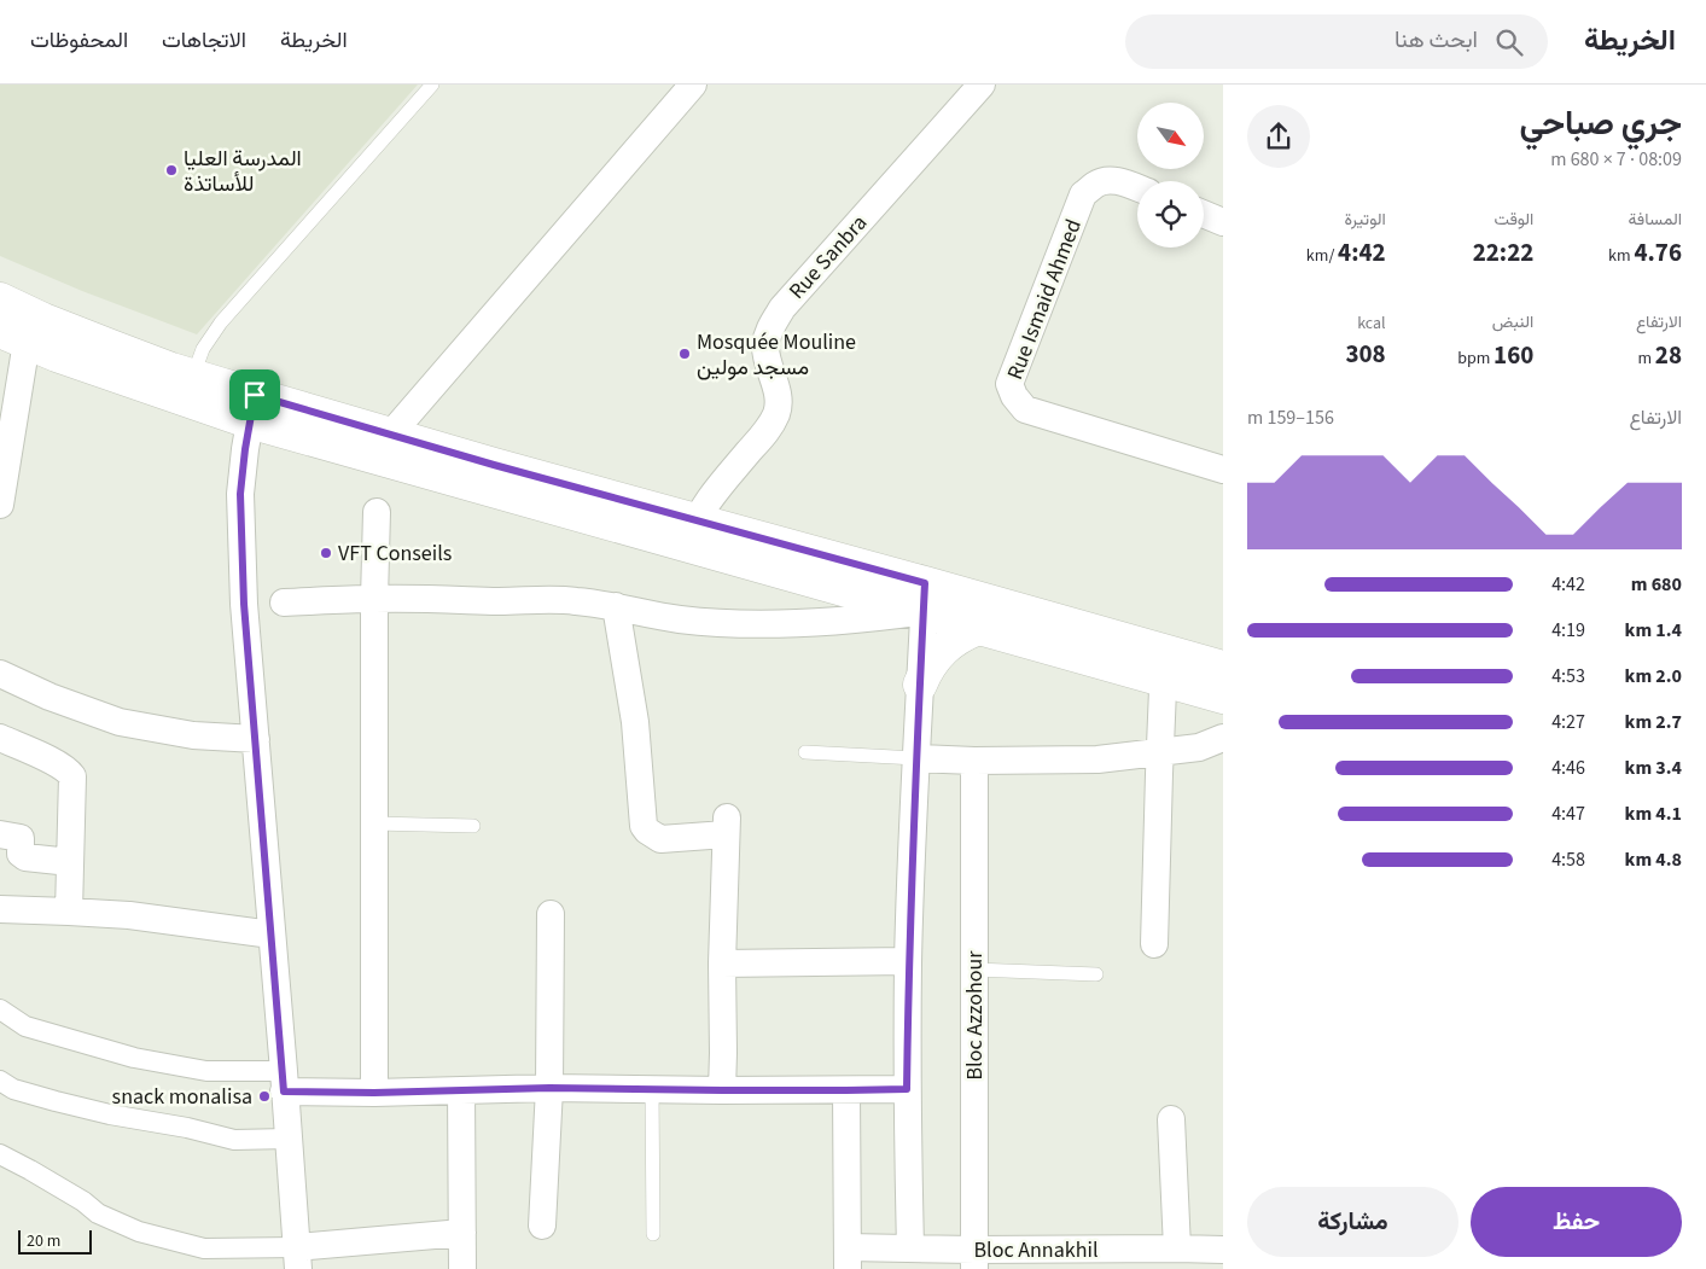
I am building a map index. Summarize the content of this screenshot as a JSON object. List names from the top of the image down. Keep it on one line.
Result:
{"streets":{"street":["Rue Sanbra","Rue Ismaid Ahmed","Bloc Azzohour","Bloc Annakhil"]},"crossings":[["Bloc Azzohour","Bloc Annakhil"]],"places":["المدرسة العليا للأساتذة","Mosquée Mouline مسجد مولين","VFT Conseils","snack monalisa"],"scale_bar":"20 m","north":"bottom right","page":{"header":"الخريطة","search":"ابحث هنا","nav":["الخريطة","الاتجاهات","المحفوظات"],"heading":["جري صباحي","08:09 · 7 × 680 m"],"stats":[["المسافة","4.76 km"],["الوقت","22:22"],["الوتيرة","4:42 /km"],["الارتفاع","28 m"],["النبض","160 bpm"],["kcal","308"]],"chart":["الارتفاع","156–159 m"],"list":[{"name":"680 m","note":"4:42"},{"name":"1.4 km","note":"4:19"},{"name":"2.0 km","note":"4:53"},{"name":"2.7 km","note":"4:27"},{"name":"3.4 km","note":"4:46"},{"name":"4.1 km","note":"4:47"},{"name":"4.8 km","note":"4:58"}],"buttons":["حفظ","مشاركة"],"scale":"20 m"}}
